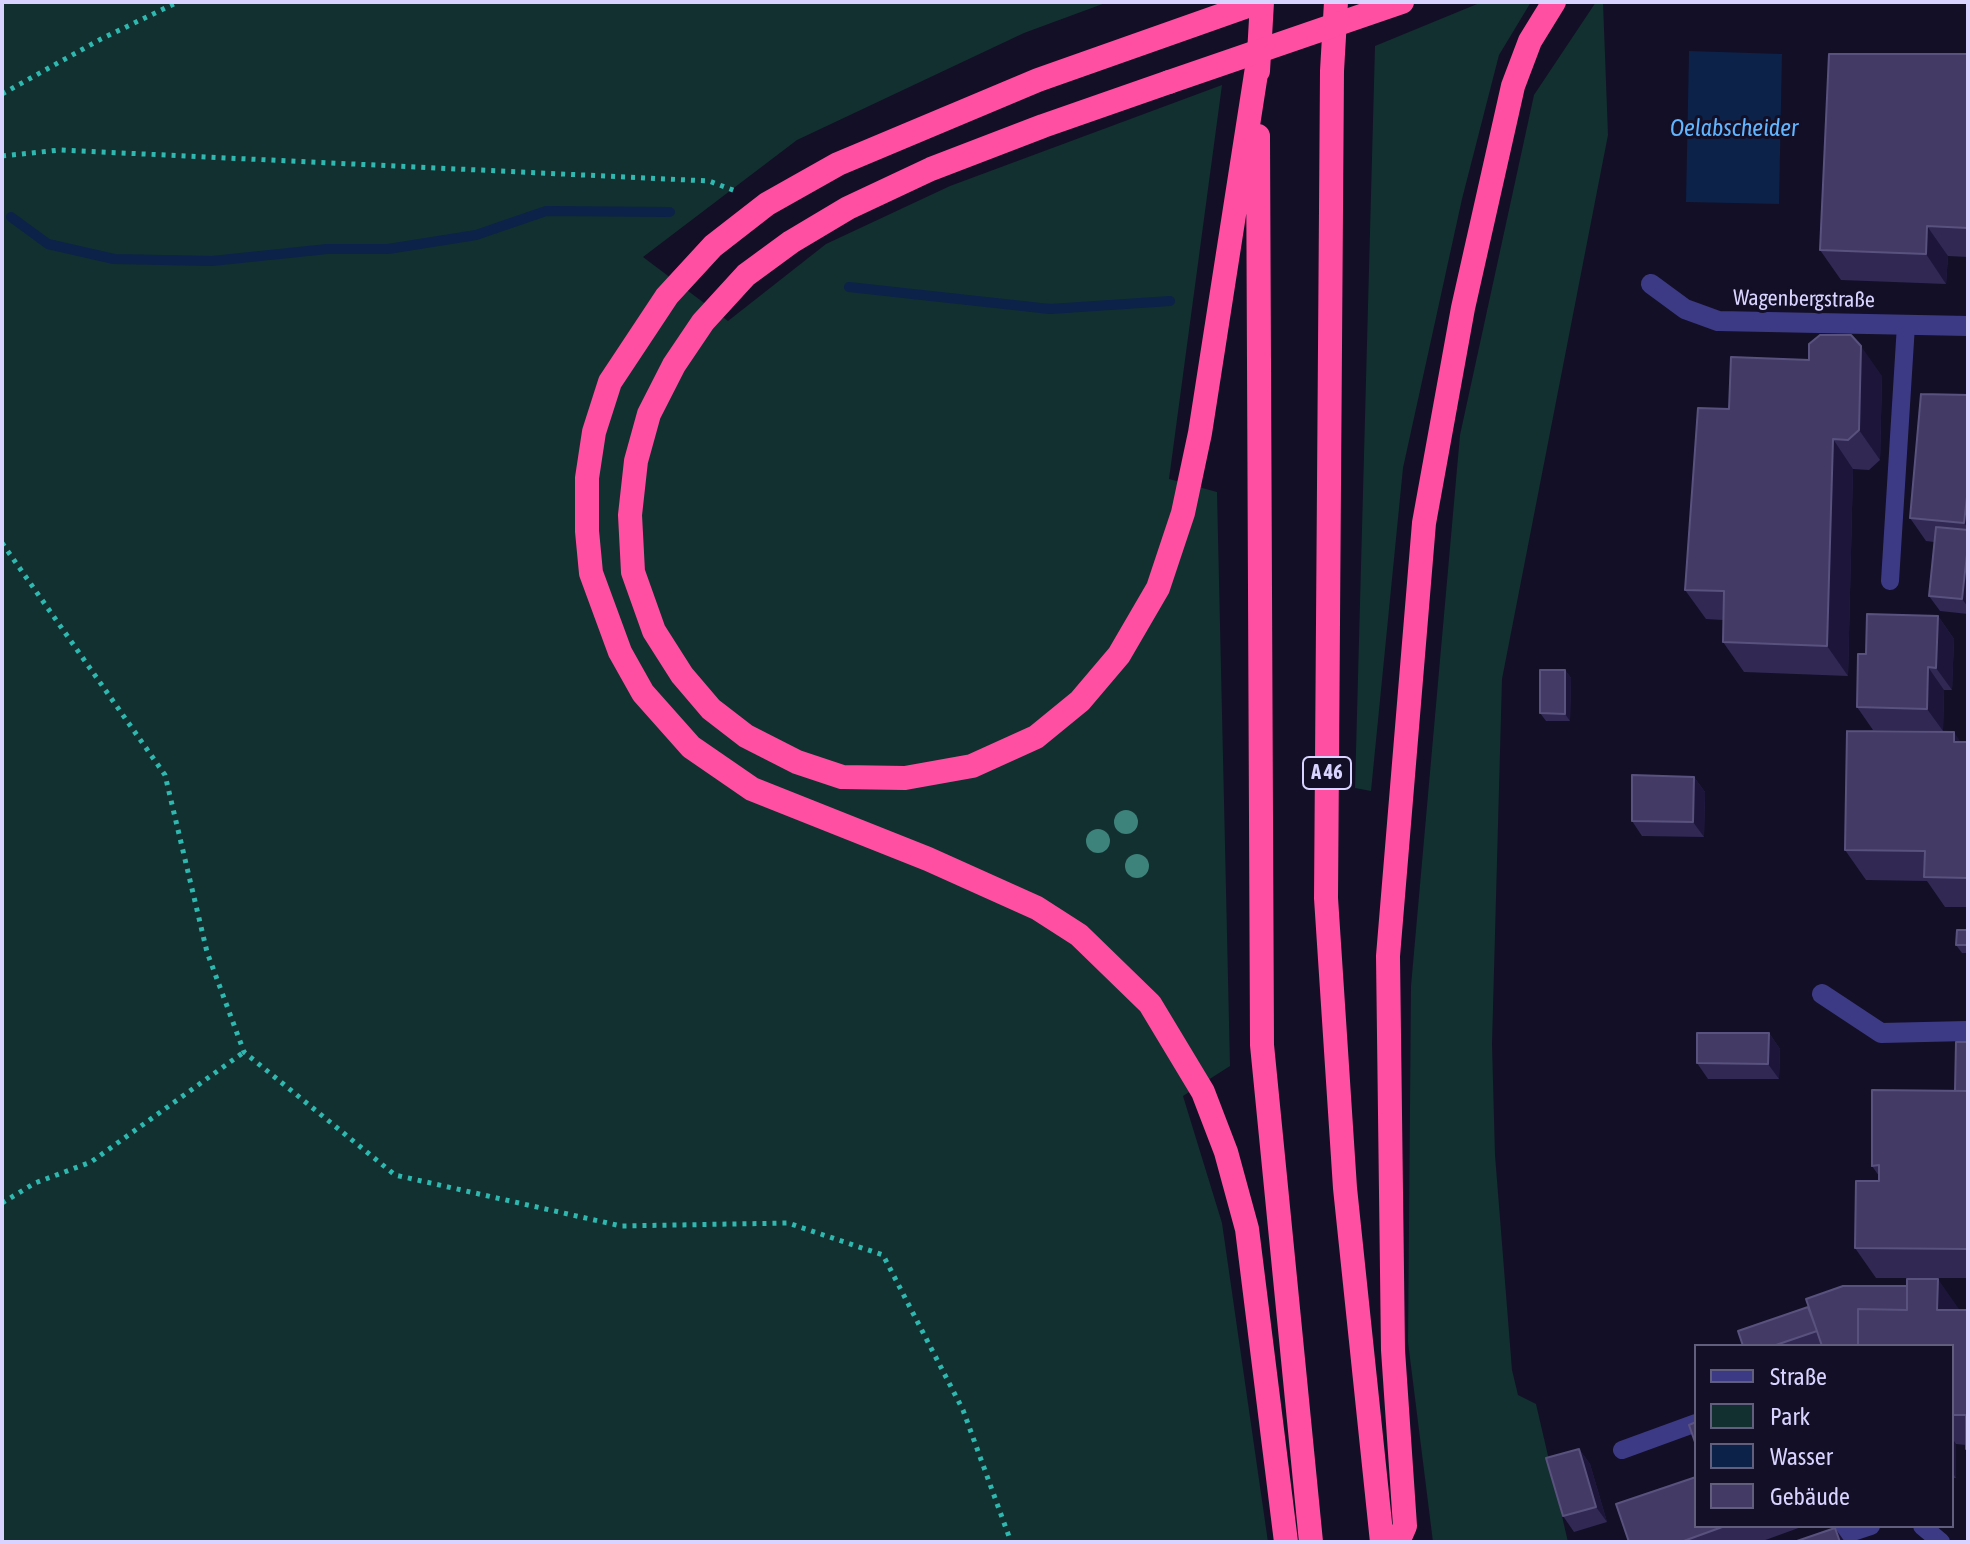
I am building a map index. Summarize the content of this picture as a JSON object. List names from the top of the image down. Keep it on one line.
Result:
{"streets":{"highway":["A 46"],"street":["Wagenbergstraße"]},"water":["Oelabscheider"],"legend":["Straße","Park","Wasser","Gebäude"]}
